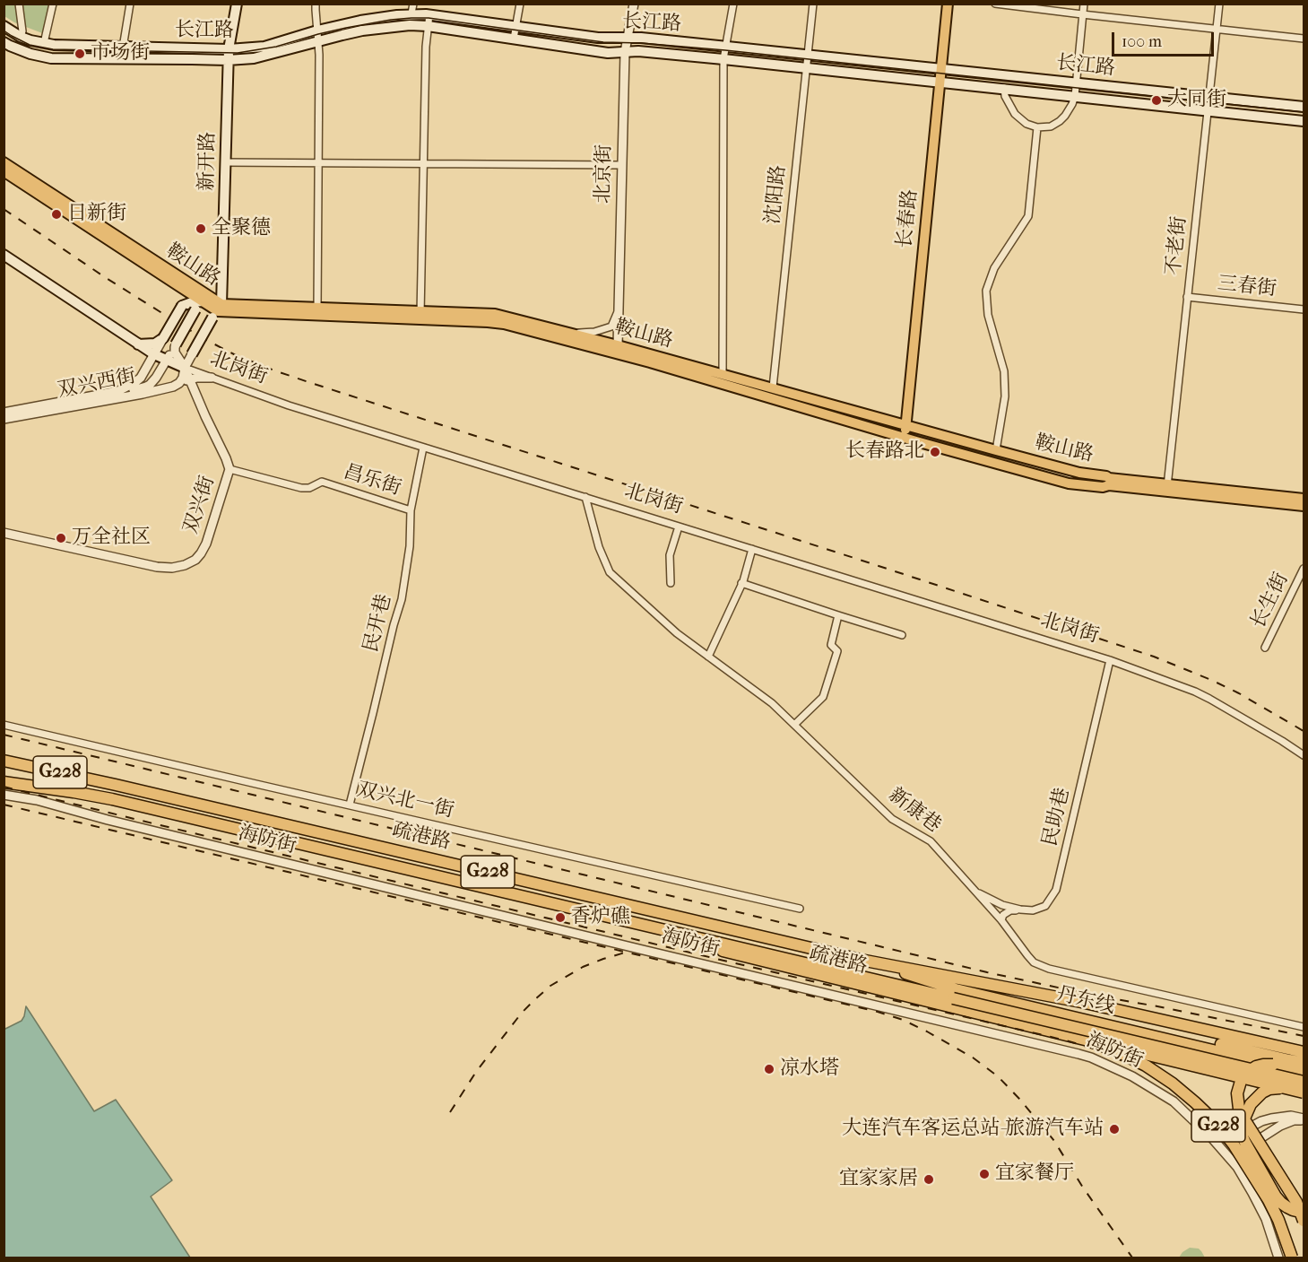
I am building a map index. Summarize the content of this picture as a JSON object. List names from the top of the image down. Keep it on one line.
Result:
{"streets":{"highway":["G228","疏港路","丹东线"],"main road":["长江路","新开路","长春路","鞍山路","北岗街"],"street":["北京街","沈阳路","不老街","三春街","双兴西街","昌乐街","双兴街","长生街","民开巷","双兴北一街","新康巷","民助巷","海防街"]},"crossings":[["长江路","新开路"],["长江路","北京街"],["长江路","沈阳路"],["长江路","长春路"],["长江路","不老街"],["新开路","鞍山路"],["北京街","鞍山路"],["沈阳路","鞍山路"],["长春路","鞍山路"],["不老街","鞍山路"],["不老街","三春街"],["北岗街","双兴西街"],["北岗街","双兴街"],["北岗街","民开巷"],["北岗街","新康巷"],["北岗街","民助巷"],["双兴西街","双兴街"],["昌乐街","双兴街"],["昌乐街","民开巷"],["民开巷","双兴北一街"],["新康巷","民助巷"],["疏港路","丹东线"]],"places":["市场街","大同街","日新街","全聚德","长春路北","万全社区","香炉礁","凉水塔","大连汽车客运总站-旅游汽车站","宜家餐厅","宜家家居"],"scale_bar":"100 m"}
